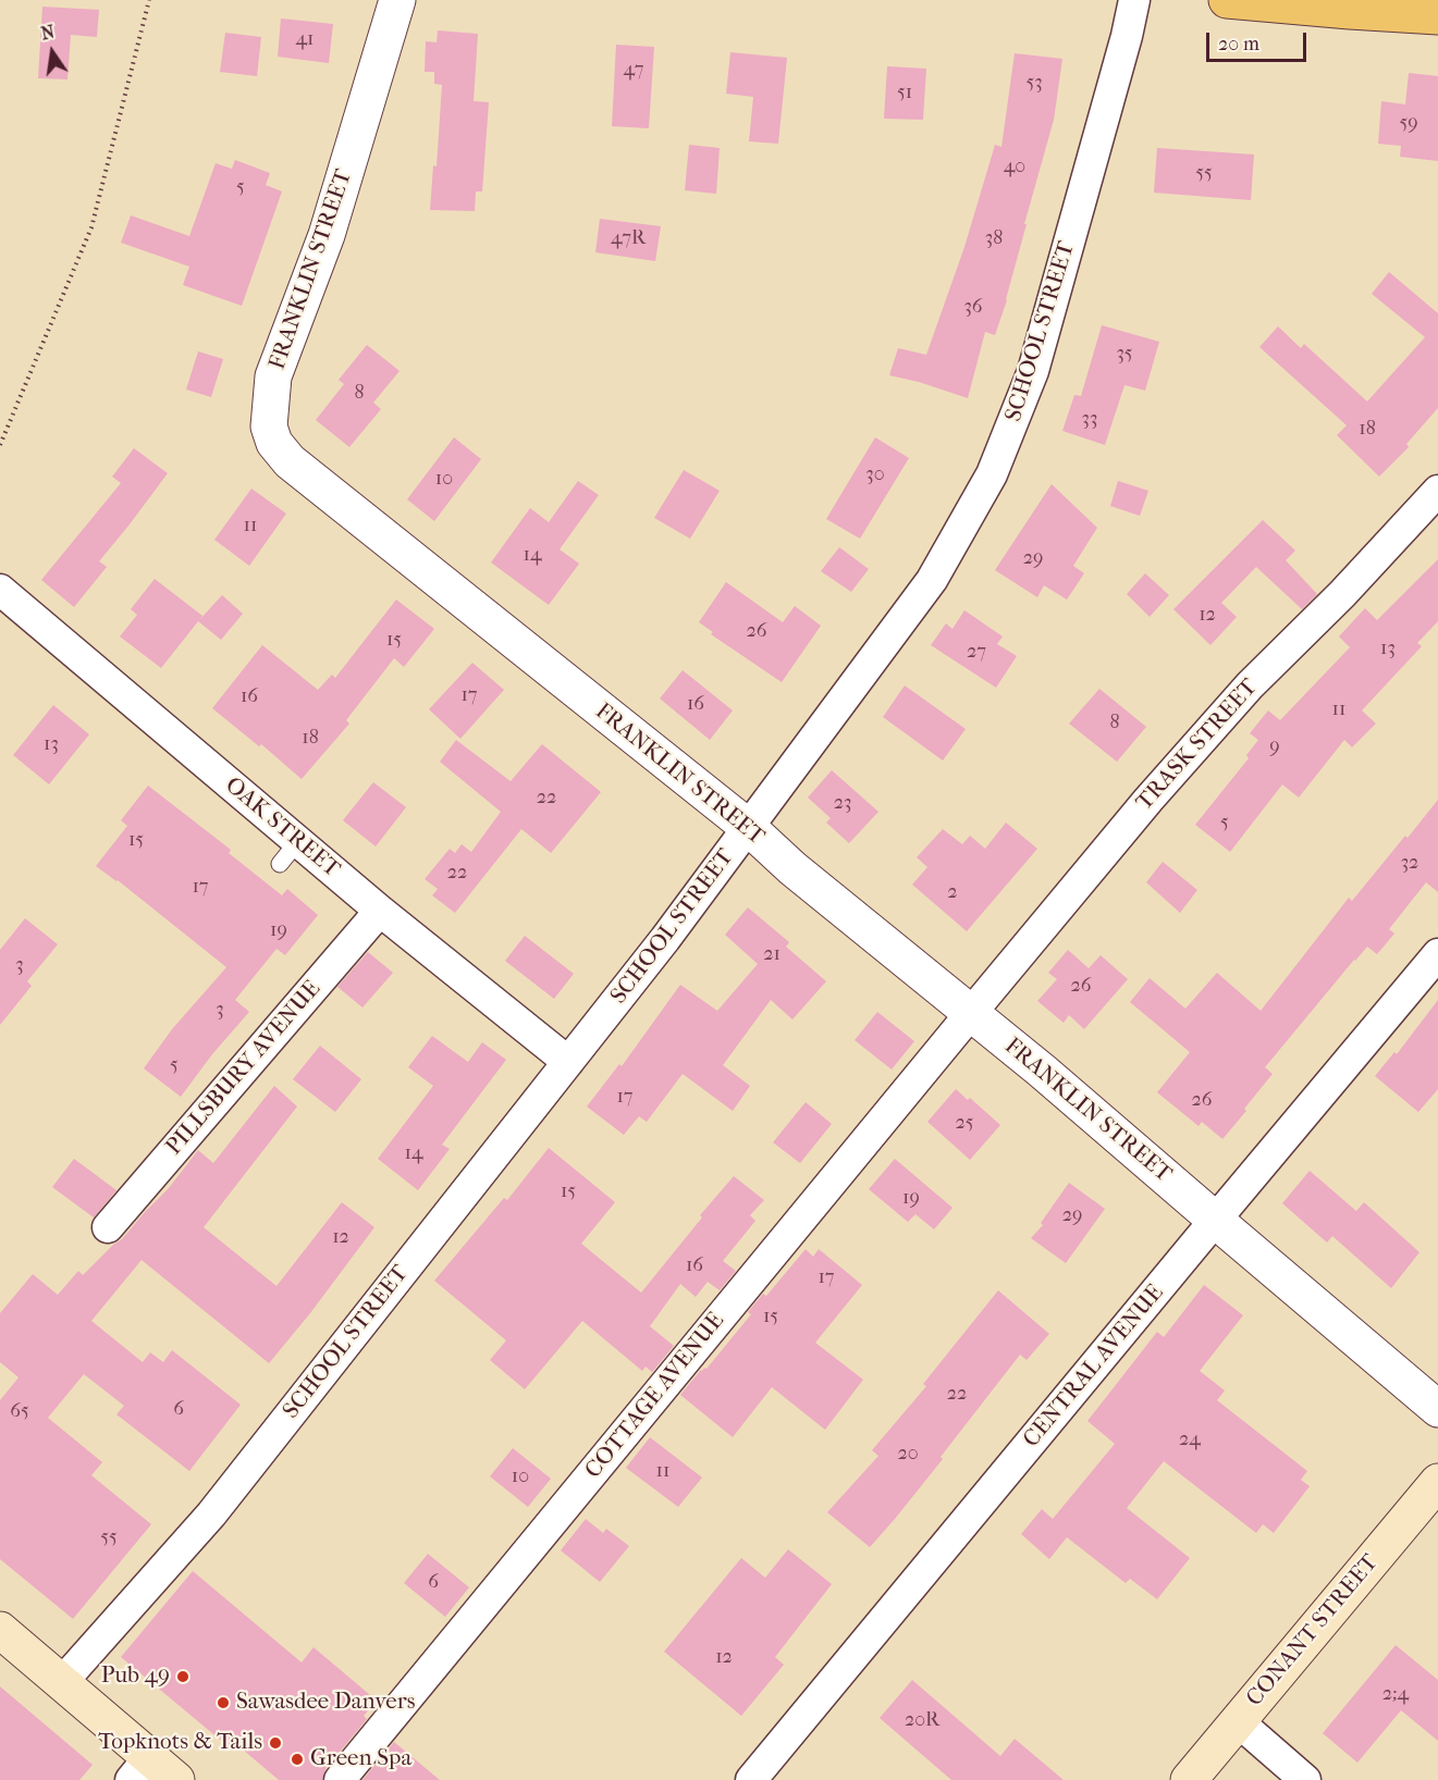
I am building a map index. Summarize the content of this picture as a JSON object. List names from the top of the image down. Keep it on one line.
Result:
{"streets":{"main road":["CONANT STREET"],"street":["FRANKLIN STREET","SCHOOL STREET","TRASK STREET","OAK STREET","PILLSBURY AVENUE","CENTRAL AVENUE","COTTAGE AVENUE"]},"crossings":[["FRANKLIN STREET","SCHOOL STREET"],["FRANKLIN STREET","TRASK STREET"],["FRANKLIN STREET","CENTRAL AVENUE"],["FRANKLIN STREET","COTTAGE AVENUE"],["SCHOOL STREET","OAK STREET"],["TRASK STREET","COTTAGE AVENUE"],["OAK STREET","PILLSBURY AVENUE"]],"places":["Pub 49","Sawasdee Danvers","Topknots & Tails","Green Spa"],"house_numbers":["41","47","53","51","59","40","55","5","47R","38","36","35","8","33","18","30","10","11","14","29","12","26","15","13","27","17","16","16","11","8","18","13","9","22","23","5","15","32","22","17","2","19","21","3","26","3","5","17","26","25","14","15","19","29","12","16","17","15","22","6","65","24","20","11","10","55","6","12","2;4","20R"],"scale_bar":"20 m","north":"top"}
